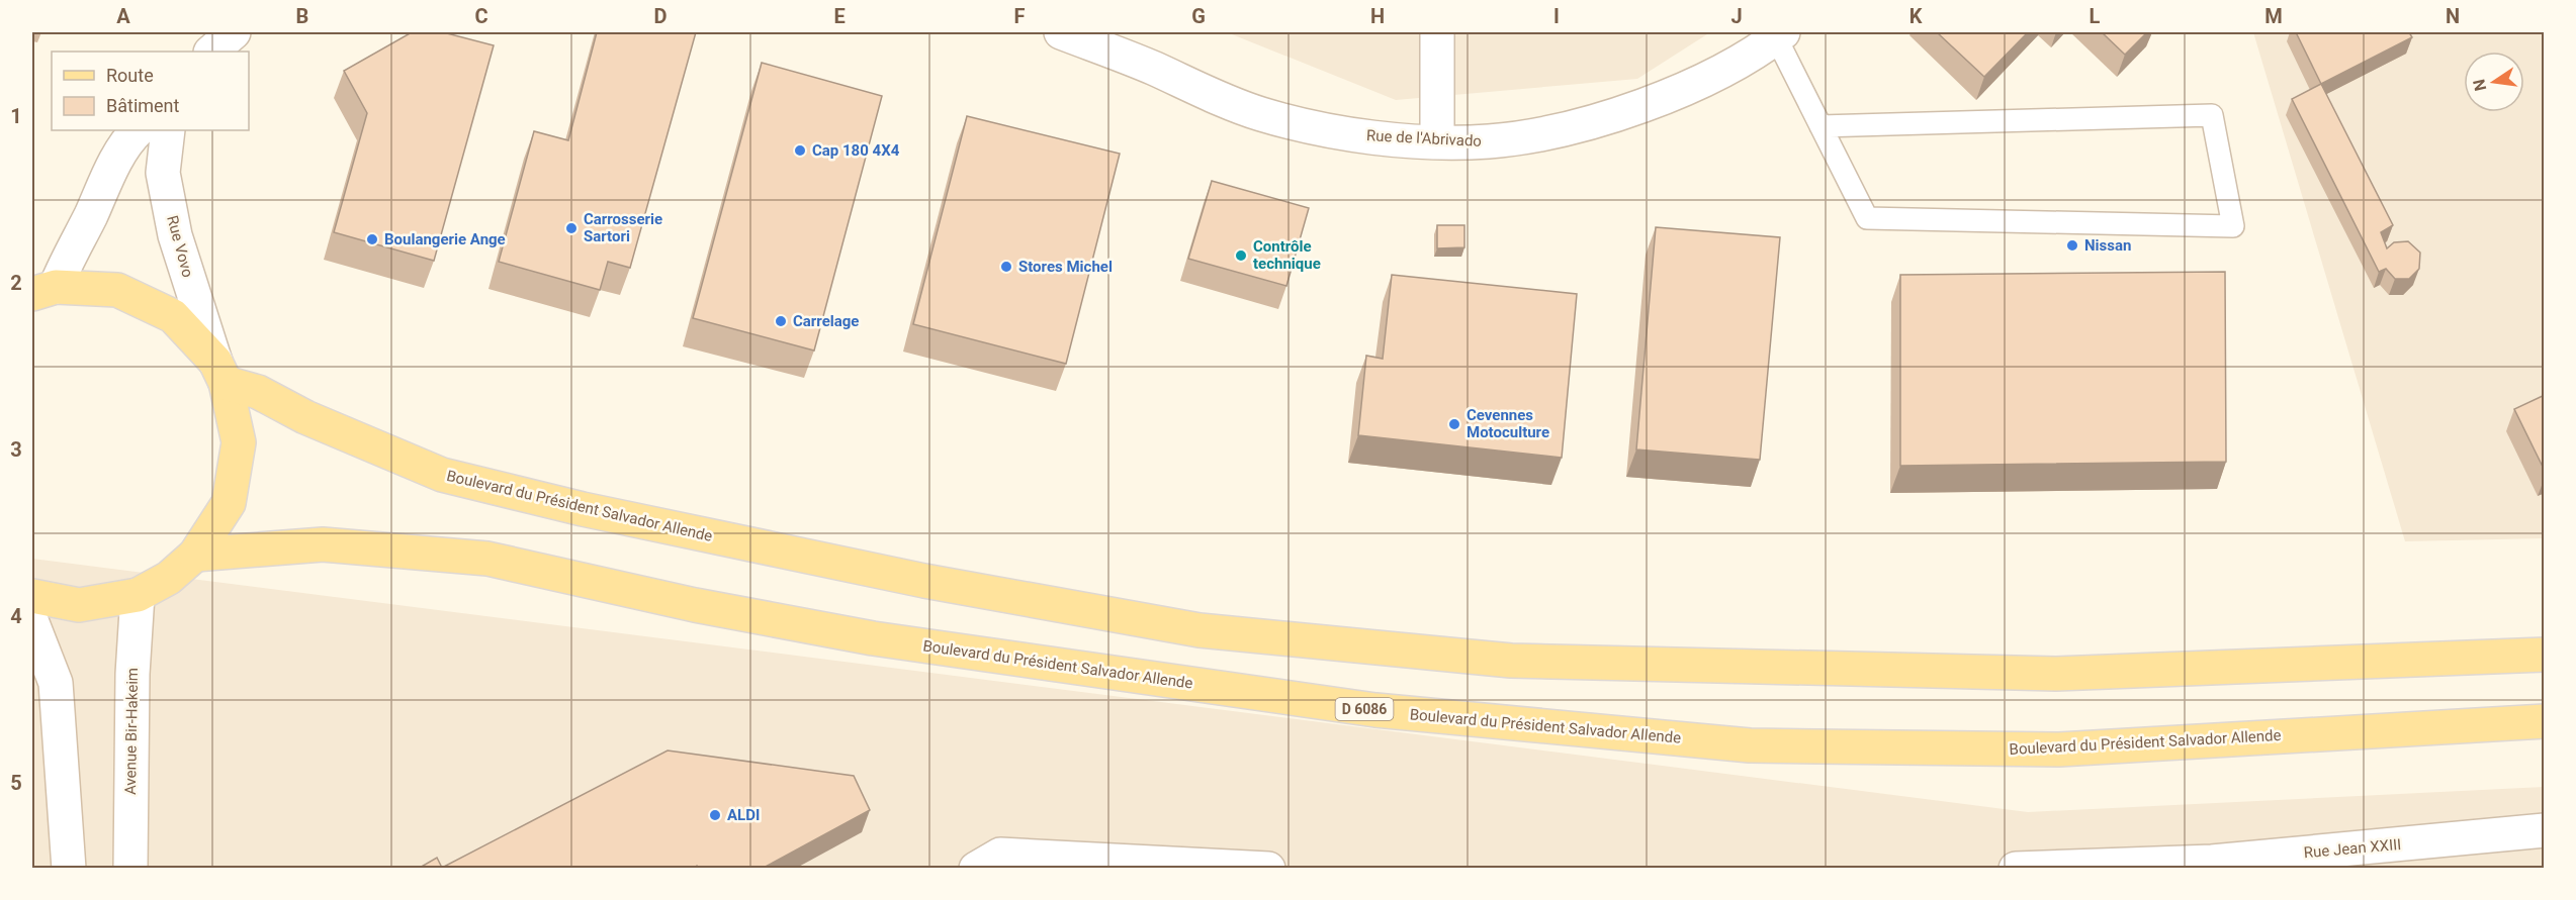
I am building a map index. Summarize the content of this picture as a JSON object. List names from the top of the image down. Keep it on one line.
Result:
{"streets":{"main road":["Boulevard du Président Salvador Allende","D 6086"],"street":["Rue de l'Abrivado","Rue Vovo","Avenue Bir-Hakeim","Rue Jean XXIII"]},"crossings":[["Rue Vovo","Boulevard du Président Salvador Allende"]],"places":["Cap 180 4X4","Carrosserie Sartori","Boulangerie Ange","Nissan","Contrôle technique","Stores Michel","Carrelage","Cevennes Motoculture","ALDI"],"legend":["Route","Bâtiment"],"north":"left","grid":{"columns":["A","B","C","D","E","F","G","H","I","J","K","L","M","N"],"rows":["1","2","3","4","5"]}}
